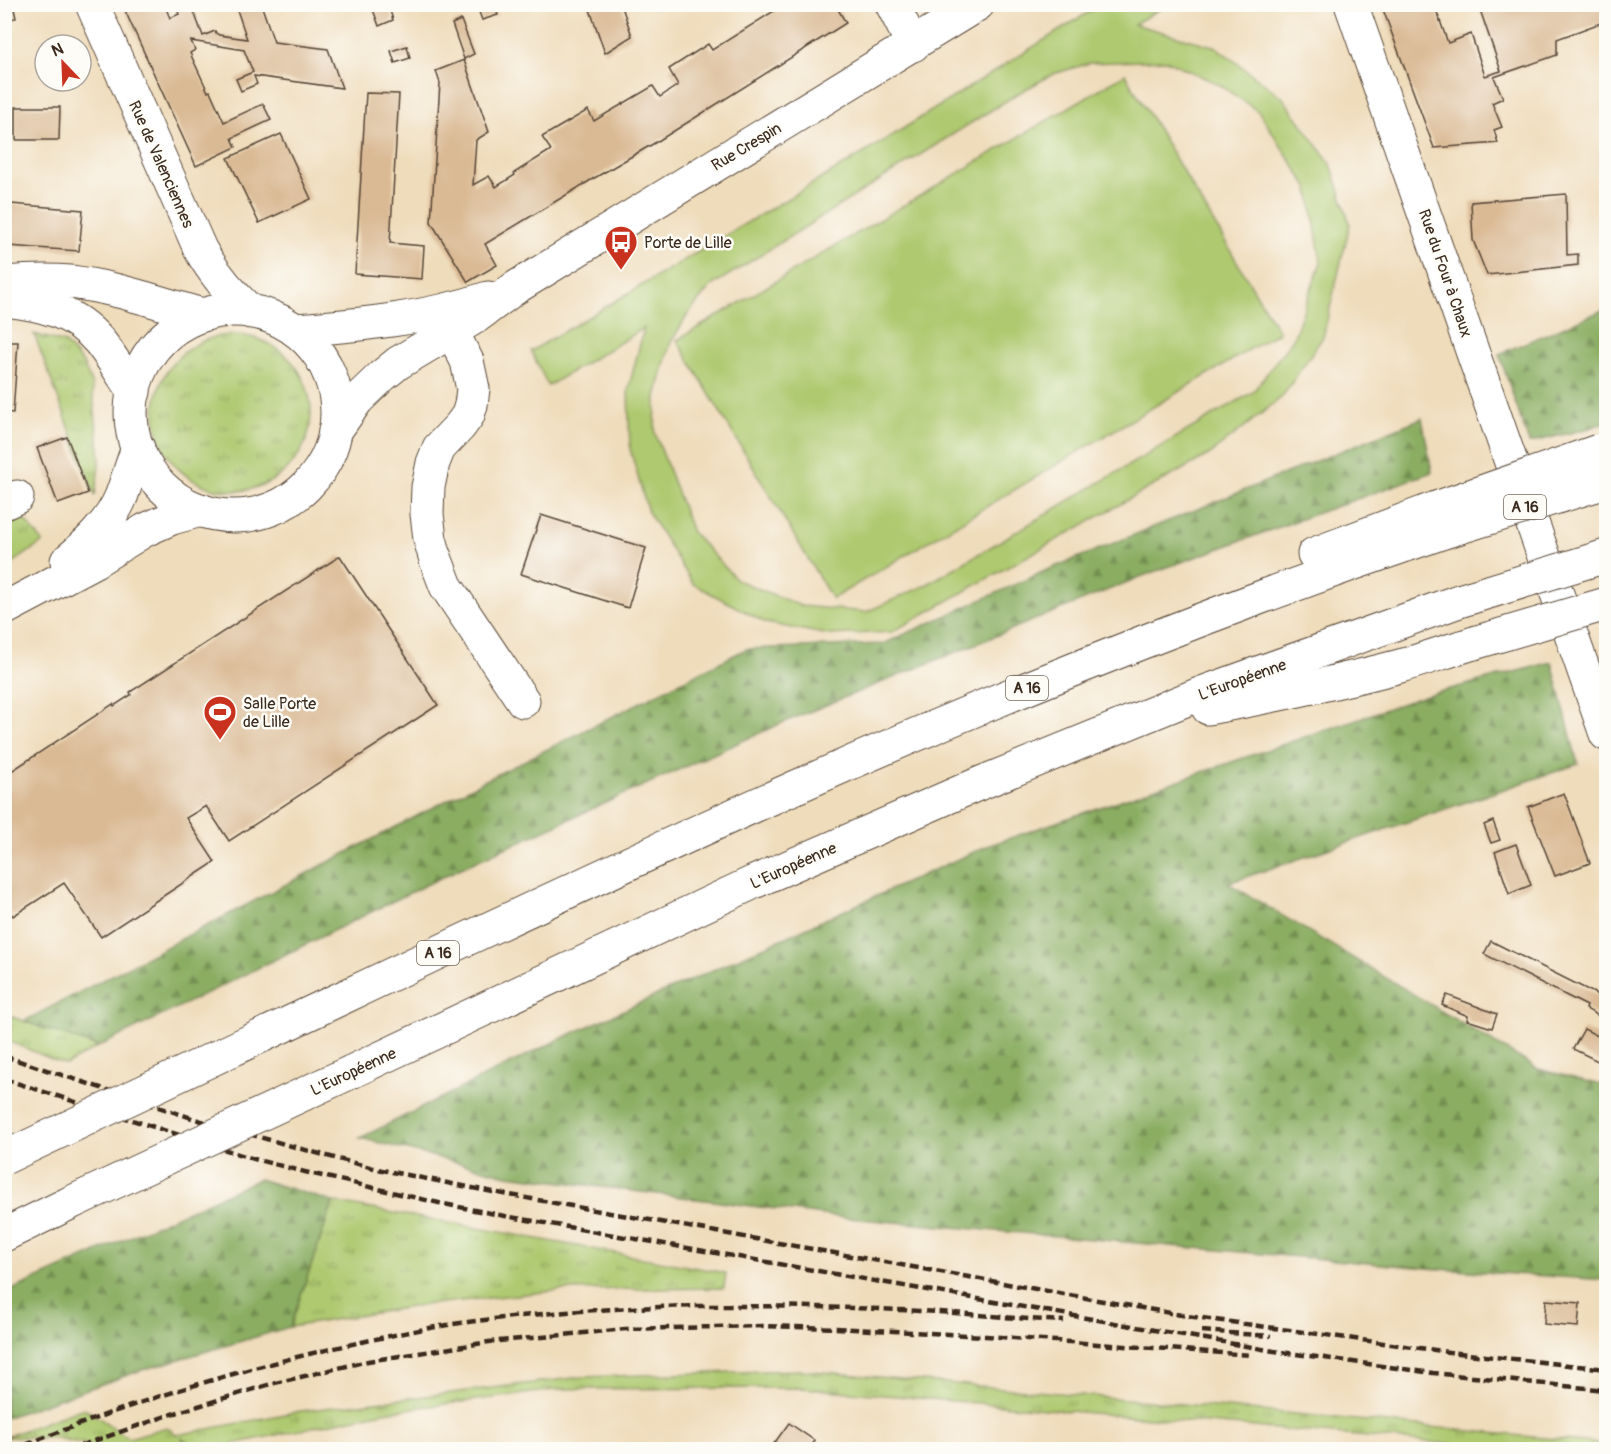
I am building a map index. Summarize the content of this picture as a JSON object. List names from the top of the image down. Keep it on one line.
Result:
{"streets":{"main road":["Rue Crespin","Rue de Valenciennes","Rue du Four à Chaux","A 16","L'Européenne"]},"crossings":[["Rue Crespin","Rue de Valenciennes"]],"places":{"bus stop":["Porte de Lille"],"sports":["Salle Porte de Lille"]},"north":"top left"}
